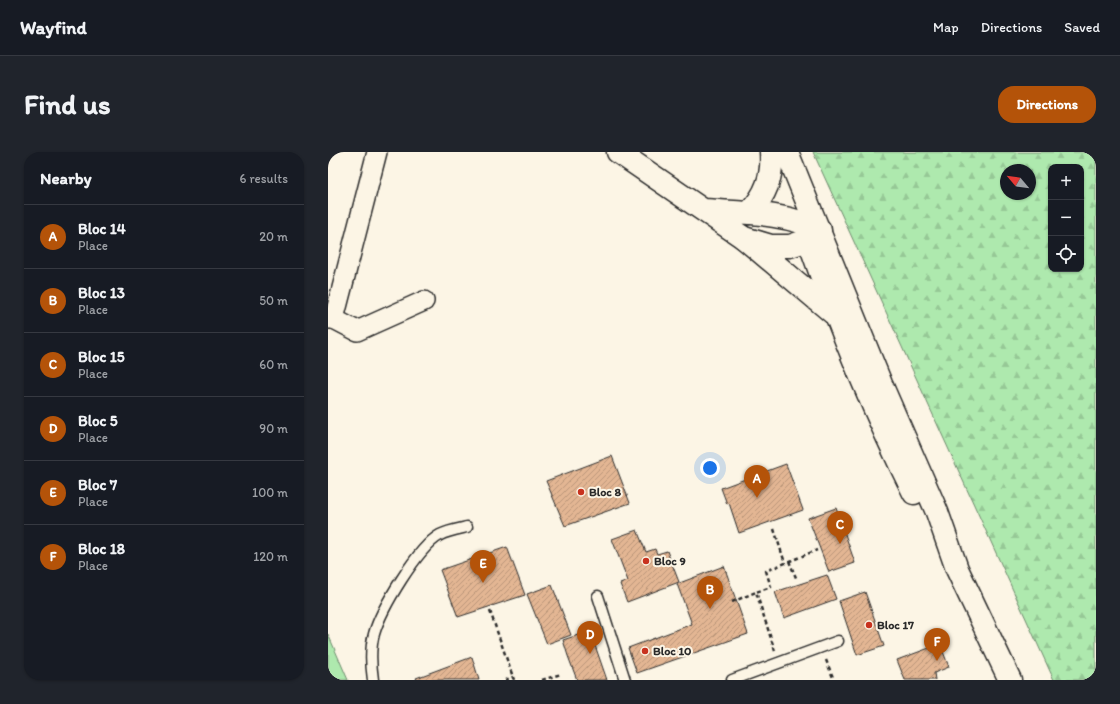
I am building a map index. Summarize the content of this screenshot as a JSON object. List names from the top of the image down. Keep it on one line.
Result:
{"places":["Bloc 8","Bloc 9","Bloc 17","Bloc 10"],"north":"top left","page":{"header":"Wayfind","nav":["Map","Directions","Saved"],"buttons":"Directions","title":"Find us","heading":["Nearby","6 results"],"map_buttons":["+","−"],"list":[{"mark":"A","name":"Bloc 14","note":"Place","value":"20 m"},{"mark":"B","name":"Bloc 13","note":"Place","value":"50 m"},{"mark":"C","name":"Bloc 15","note":"Place","value":"60 m"},{"mark":"D","name":"Bloc 5","note":"Place","value":"90 m"},{"mark":"E","name":"Bloc 7","note":"Place","value":"100 m"},{"mark":"F","name":"Bloc 18","note":"Place","value":"120 m"}],"pins":["A","C","E","B","D","F"]}}
